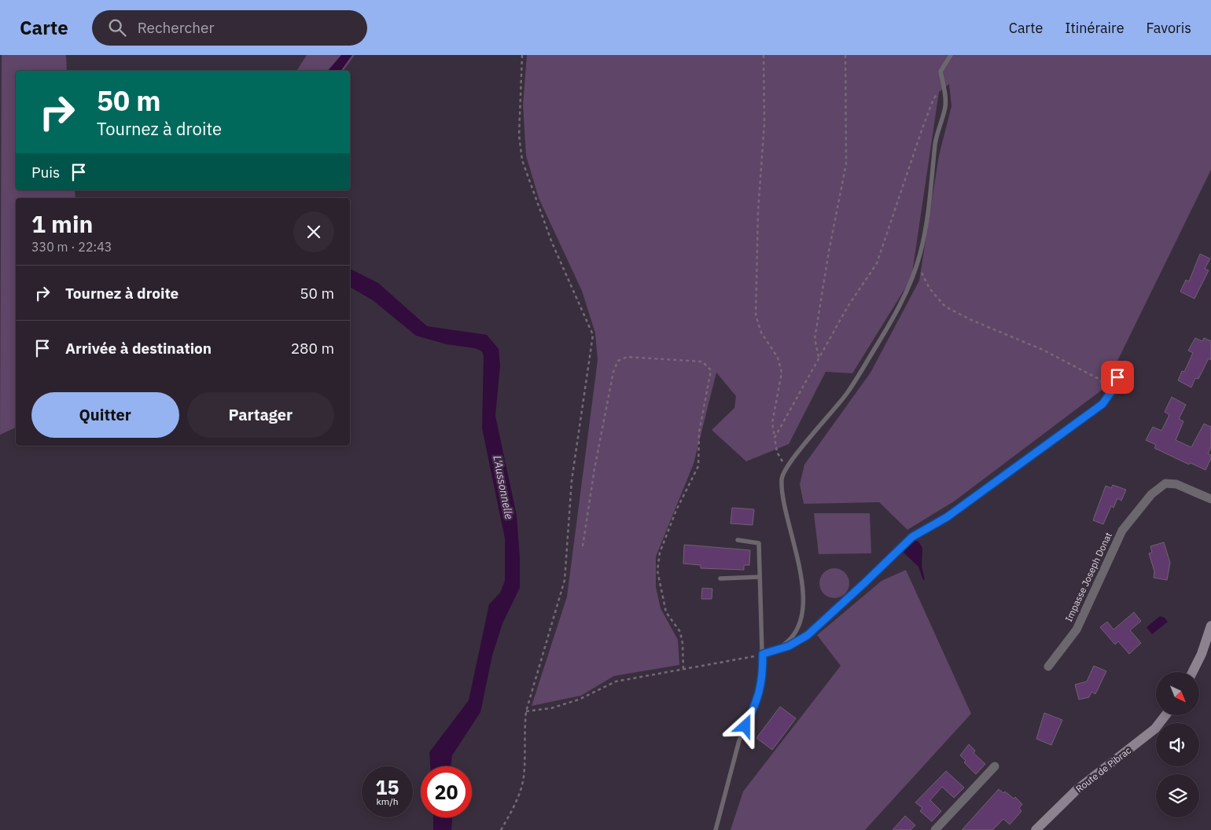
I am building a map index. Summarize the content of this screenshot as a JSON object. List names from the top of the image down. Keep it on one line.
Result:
{"streets":{"main road":["Route de Pibrac"],"street":["Impasse Joseph Donat"]},"water":["L'Aussonnelle"],"north":"bottom right","page":{"header":"Carte","search":"Rechercher","nav":["Carte","Itinéraire","Favoris"],"turn":["50 m","Tournez à droite"],"then":"Puis","heading":["1 min","330 m · 22:43"],"list":[{"name":"Tournez à droite","value":"50 m"},{"name":"Arrivée à destination","value":"280 m"}],"buttons":["Quitter","Partager"],"speed":"15 km/h","limit":"20"}}
